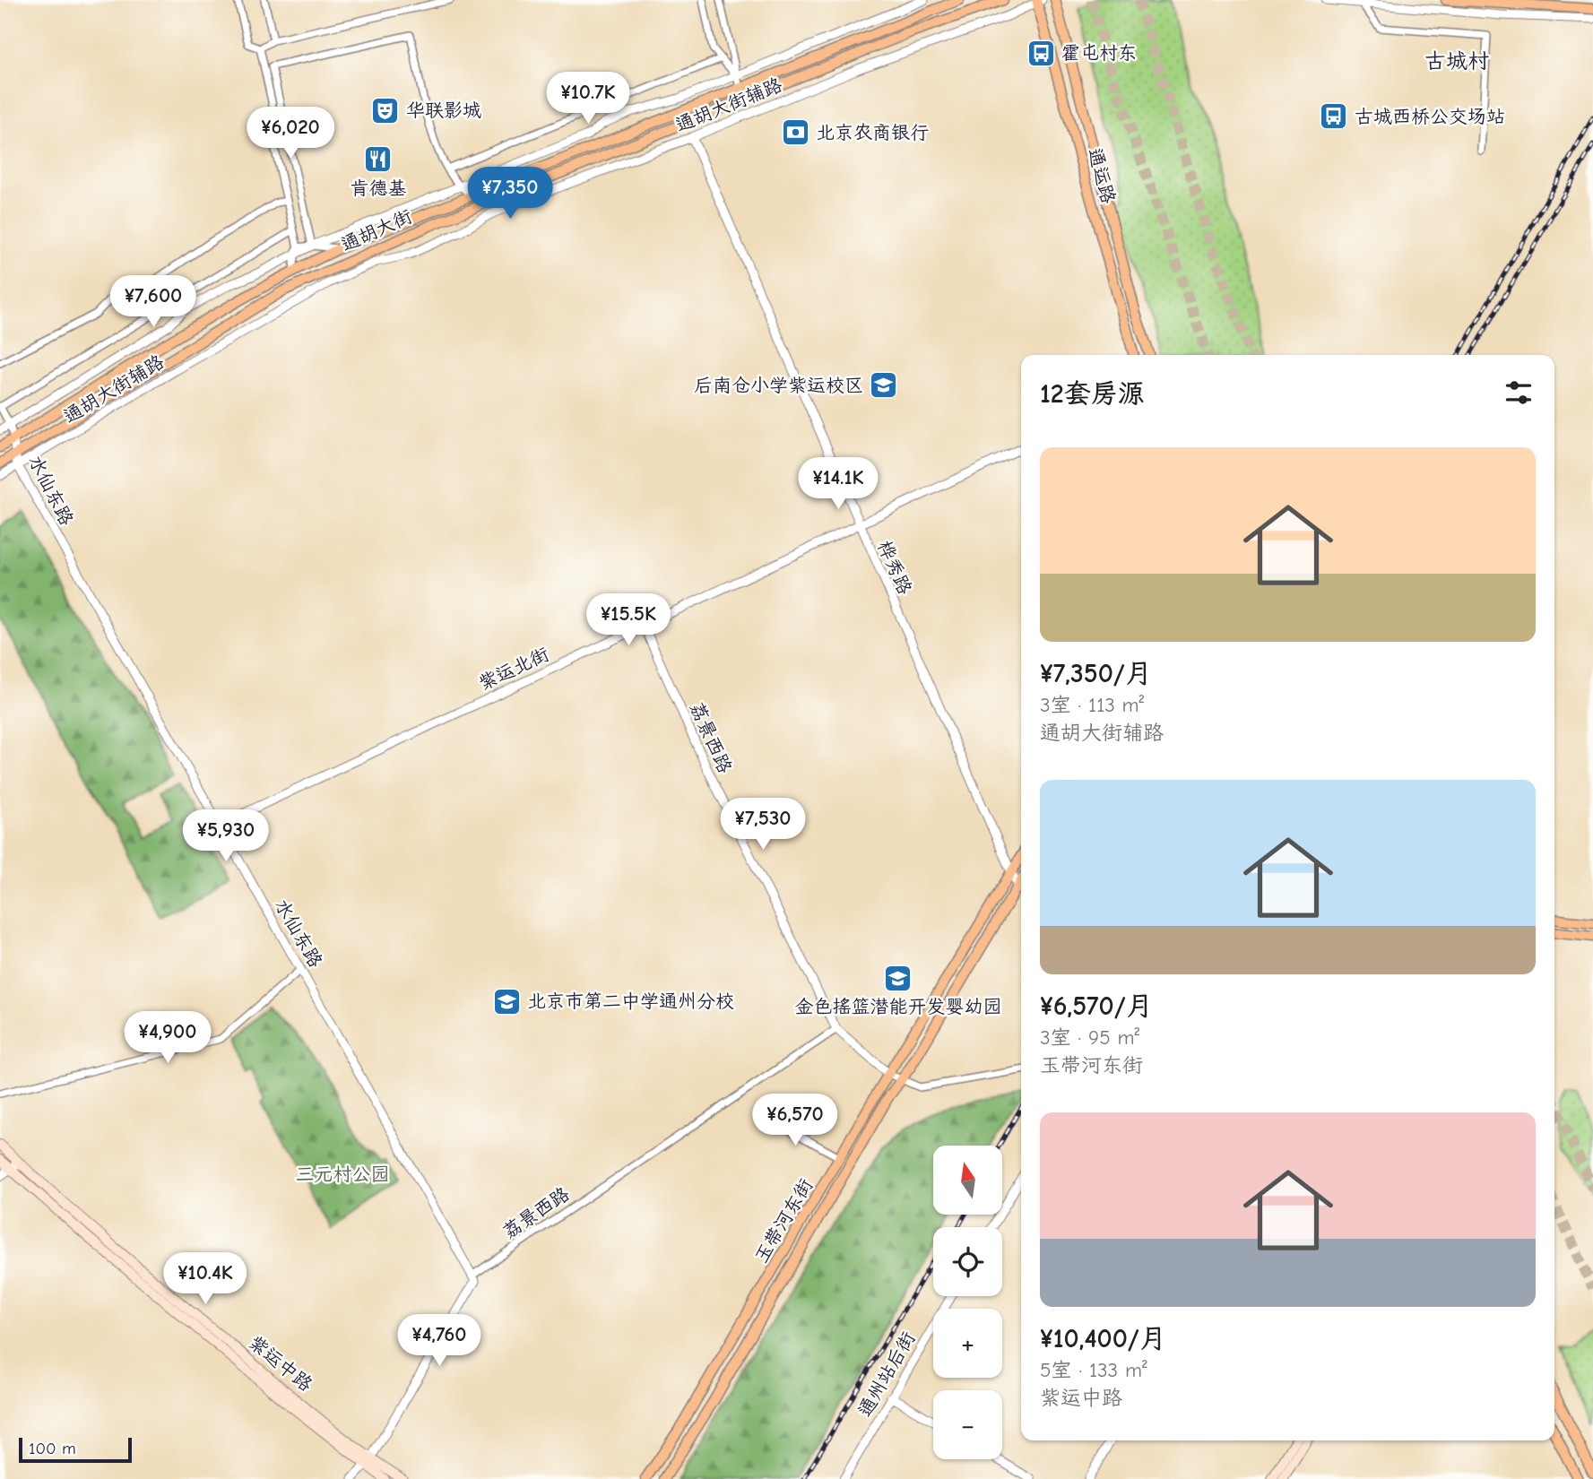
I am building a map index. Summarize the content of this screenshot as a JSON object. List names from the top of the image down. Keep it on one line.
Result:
{"streets":{"main road":["通运路","通胡大街","玉带河东街","紫运中路"],"street":["通胡大街辅路","水仙东路","桦秀路","紫运北街","荔景西路","通州站后街"]},"crossings":[["通胡大街辅路","通运路"],["通胡大街辅路","水仙东路"],["通胡大街辅路","桦秀路"],["通胡大街","水仙东路"],["水仙东路","紫运北街"],["水仙东路","荔景西路"],["桦秀路","紫运北街"],["桦秀路","玉带河东街"],["紫运北街","荔景西路"],["荔景西路","玉带河东街"]],"districts":["古城村"],"parks":["三元村公园"],"places":{"bus stop":["霍屯村东","古城西桥公交场站"],"theatre":["华联影城"],"bank":["北京农商银行"],"restaurant":["肯德基"],"school or university":["后南仓小学紫运校区","金色摇篮潜能开发婴幼园","北京市第二中学通州分校"]},"scale_bar":"100 m","north":"top","page":{"price":["¥10.7K","¥6,020","¥7,350","¥7,600","¥14.1K","¥15.5K","¥7,530","¥5,930","¥4,900","¥6,570","¥10.4K","¥4,760"],"heading":"12套房源","list":[{"name":"¥7,350/月","note":"3室 · 113 m² · 通胡大街辅路"},{"name":"¥6,570/月","note":"3室 · 95 m² · 玉带河东街"},{"name":"¥10,400/月","note":"5室 · 133 m² · 紫运中路"}],"map_buttons":["+","−"],"scale":"100 m"}}
